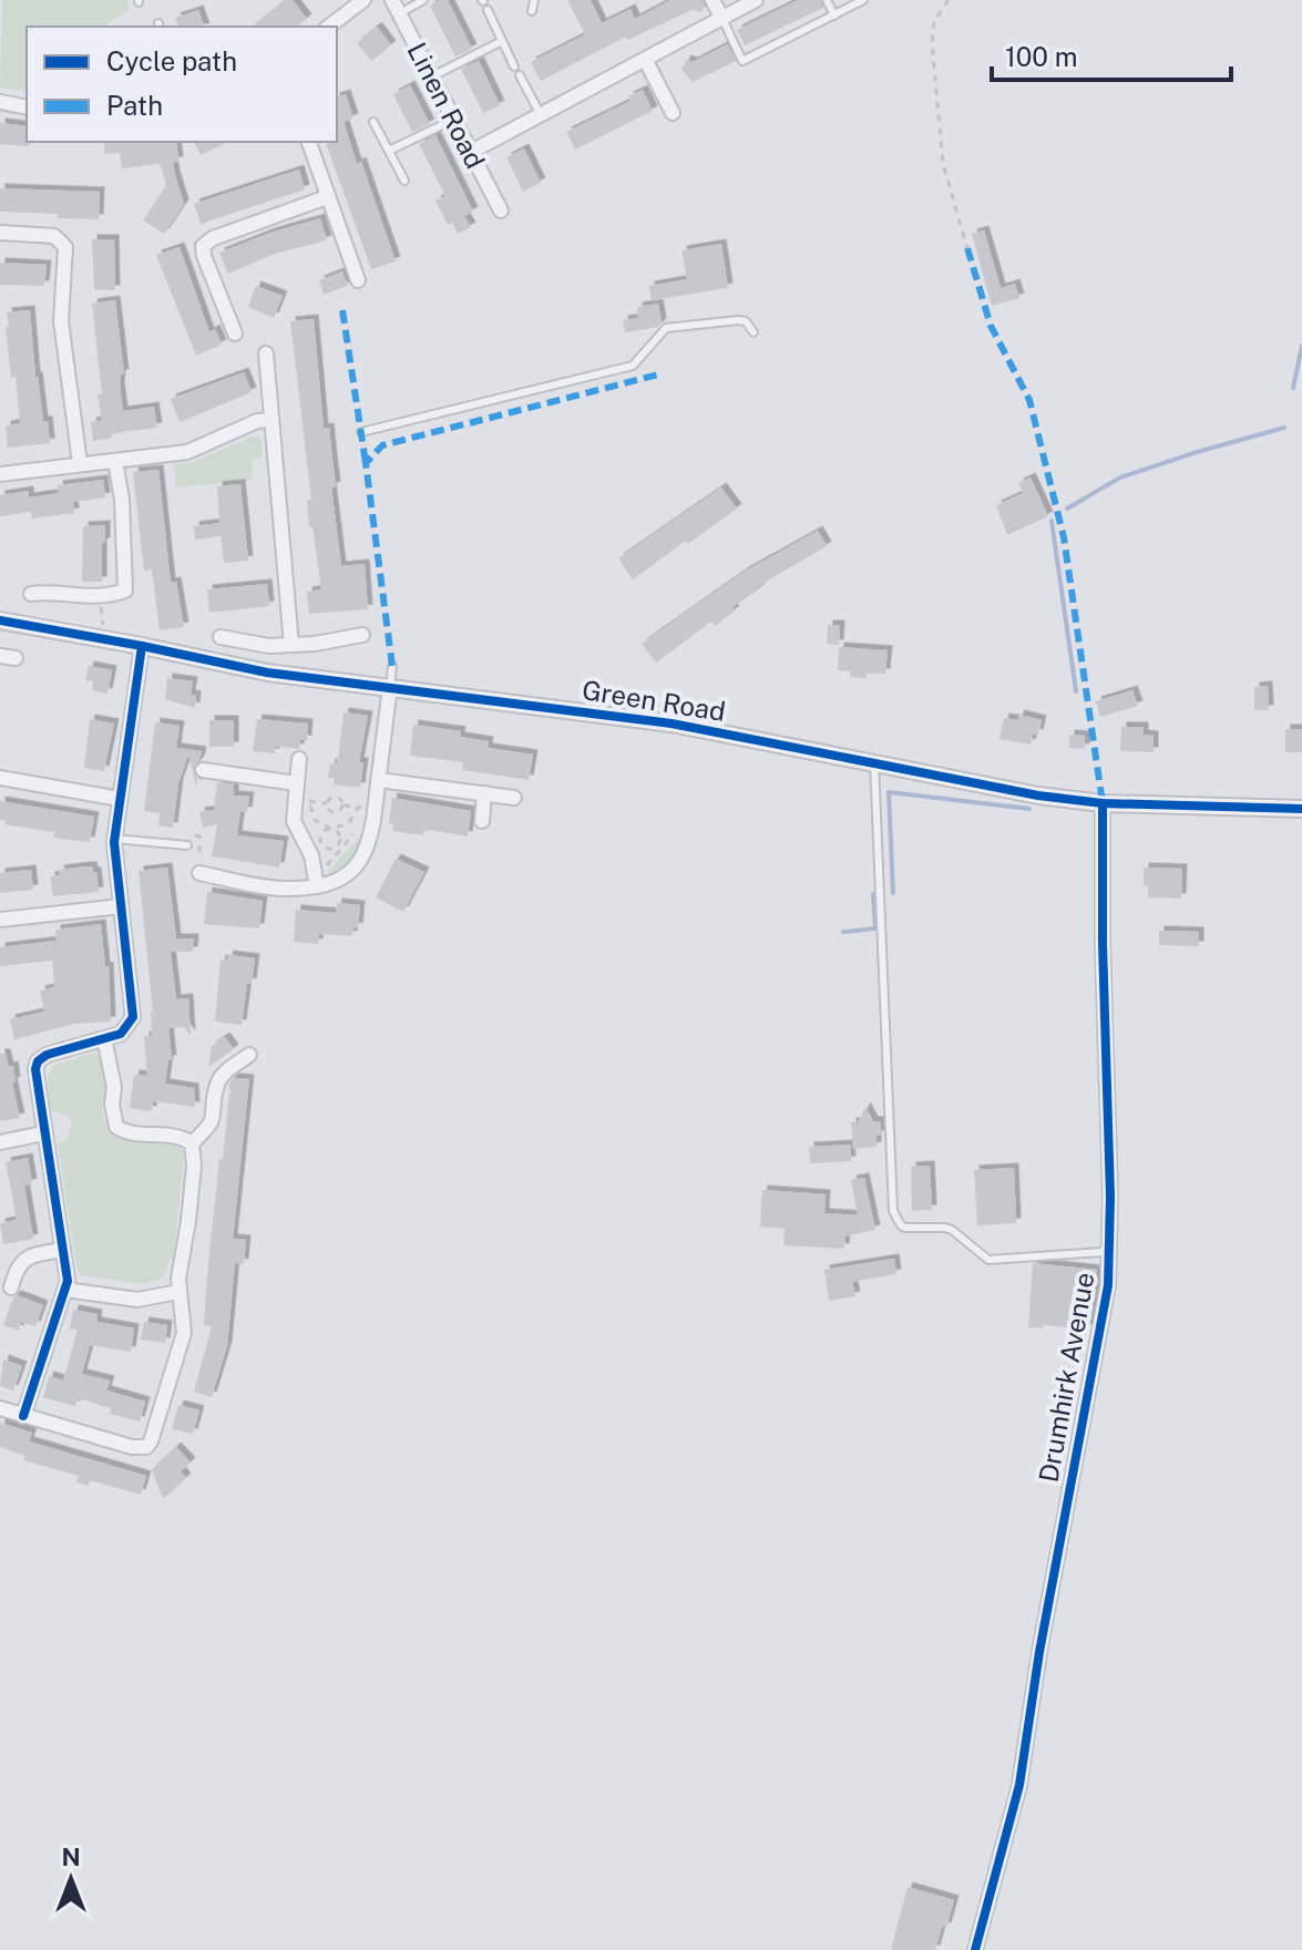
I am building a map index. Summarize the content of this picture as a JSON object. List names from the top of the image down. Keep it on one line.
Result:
{"streets":{"street":["Linen Road","Green Road","Drumhirk Avenue"]},"crossings":[["Green Road","Drumhirk Avenue"]],"legend":["Cycle path","Path"],"scale_bar":"100 m","north":"top"}
